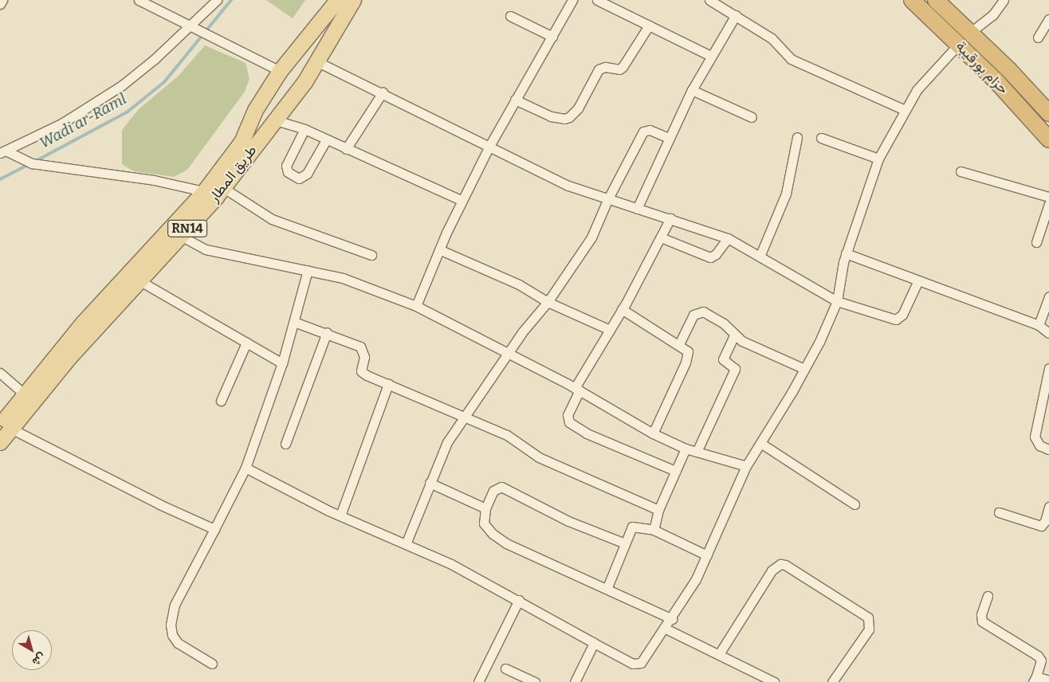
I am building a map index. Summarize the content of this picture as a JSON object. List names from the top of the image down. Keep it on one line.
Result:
{"streets":{"highway":["حزام بورقيبة"],"main road":["طريق المطار","RN14"]},"water":["Wadi ar-Raml"],"north":"bottom right"}
